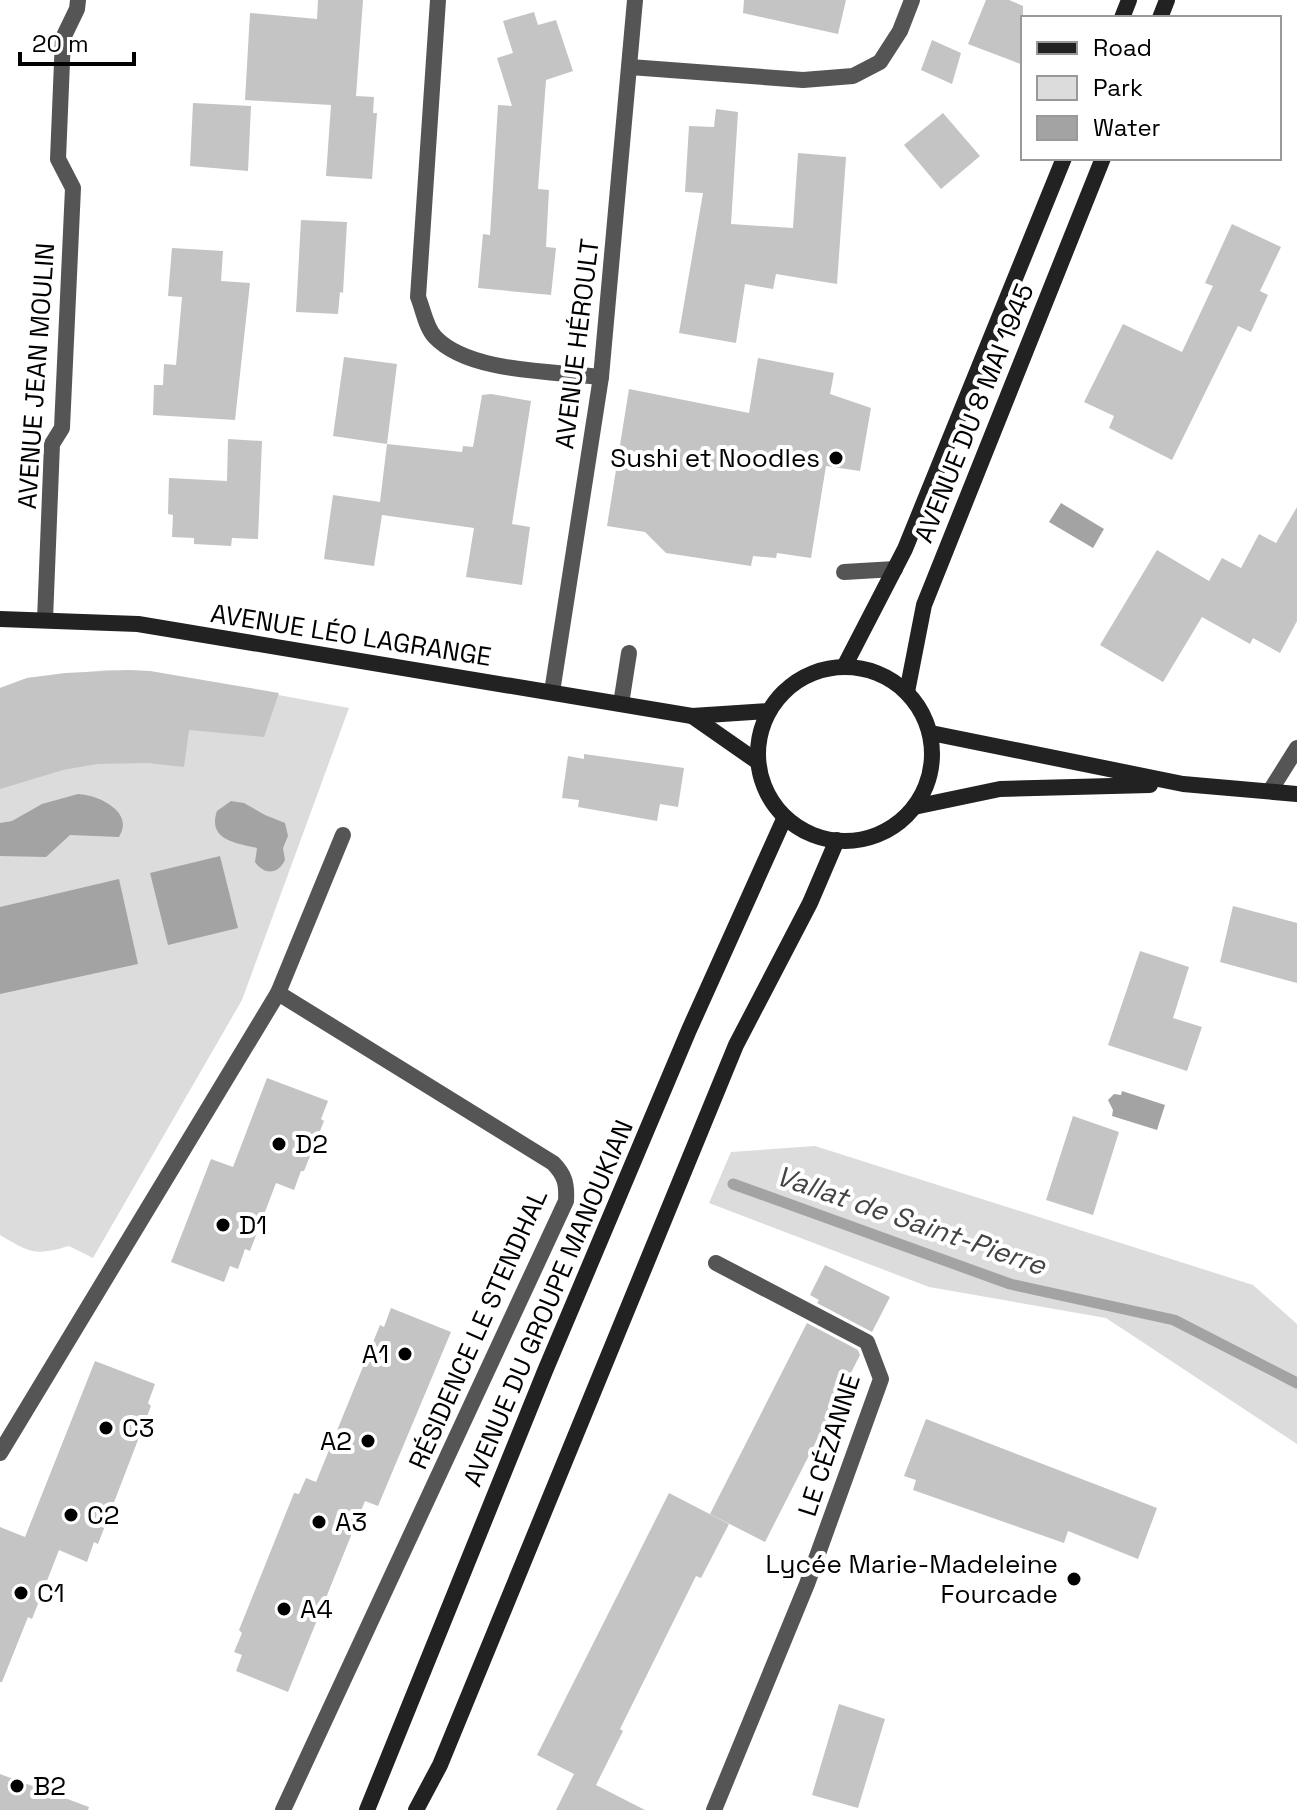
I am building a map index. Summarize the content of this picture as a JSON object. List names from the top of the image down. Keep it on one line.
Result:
{"streets":{"main road":["AVENUE DU 8 MAI 1945","AVENUE LÉO LAGRANGE","AVENUE DU GROUPE MANOUKIAN"],"street":["AVENUE HÉROULT","AVENUE JEAN MOULIN","RÉSIDENCE LE STENDHAL","LE CÉZANNE"]},"crossings":[["AVENUE HÉROULT","AVENUE LÉO LAGRANGE"],["AVENUE JEAN MOULIN","AVENUE LÉO LAGRANGE"],["AVENUE DU 8 MAI 1945","AVENUE LÉO LAGRANGE"],["AVENUE DU 8 MAI 1945","AVENUE DU GROUPE MANOUKIAN"],["AVENUE LÉO LAGRANGE","AVENUE DU GROUPE MANOUKIAN"]],"water":["Vallat de Saint-Pierre"],"places":["Sushi et Noodles","D2","D1","A1","C3","A2","C2","A3","Lycée Marie-Madeleine Fourcade","C1","A4","B2"],"legend":["Road","Park","Water"],"scale_bar":"20 m"}
